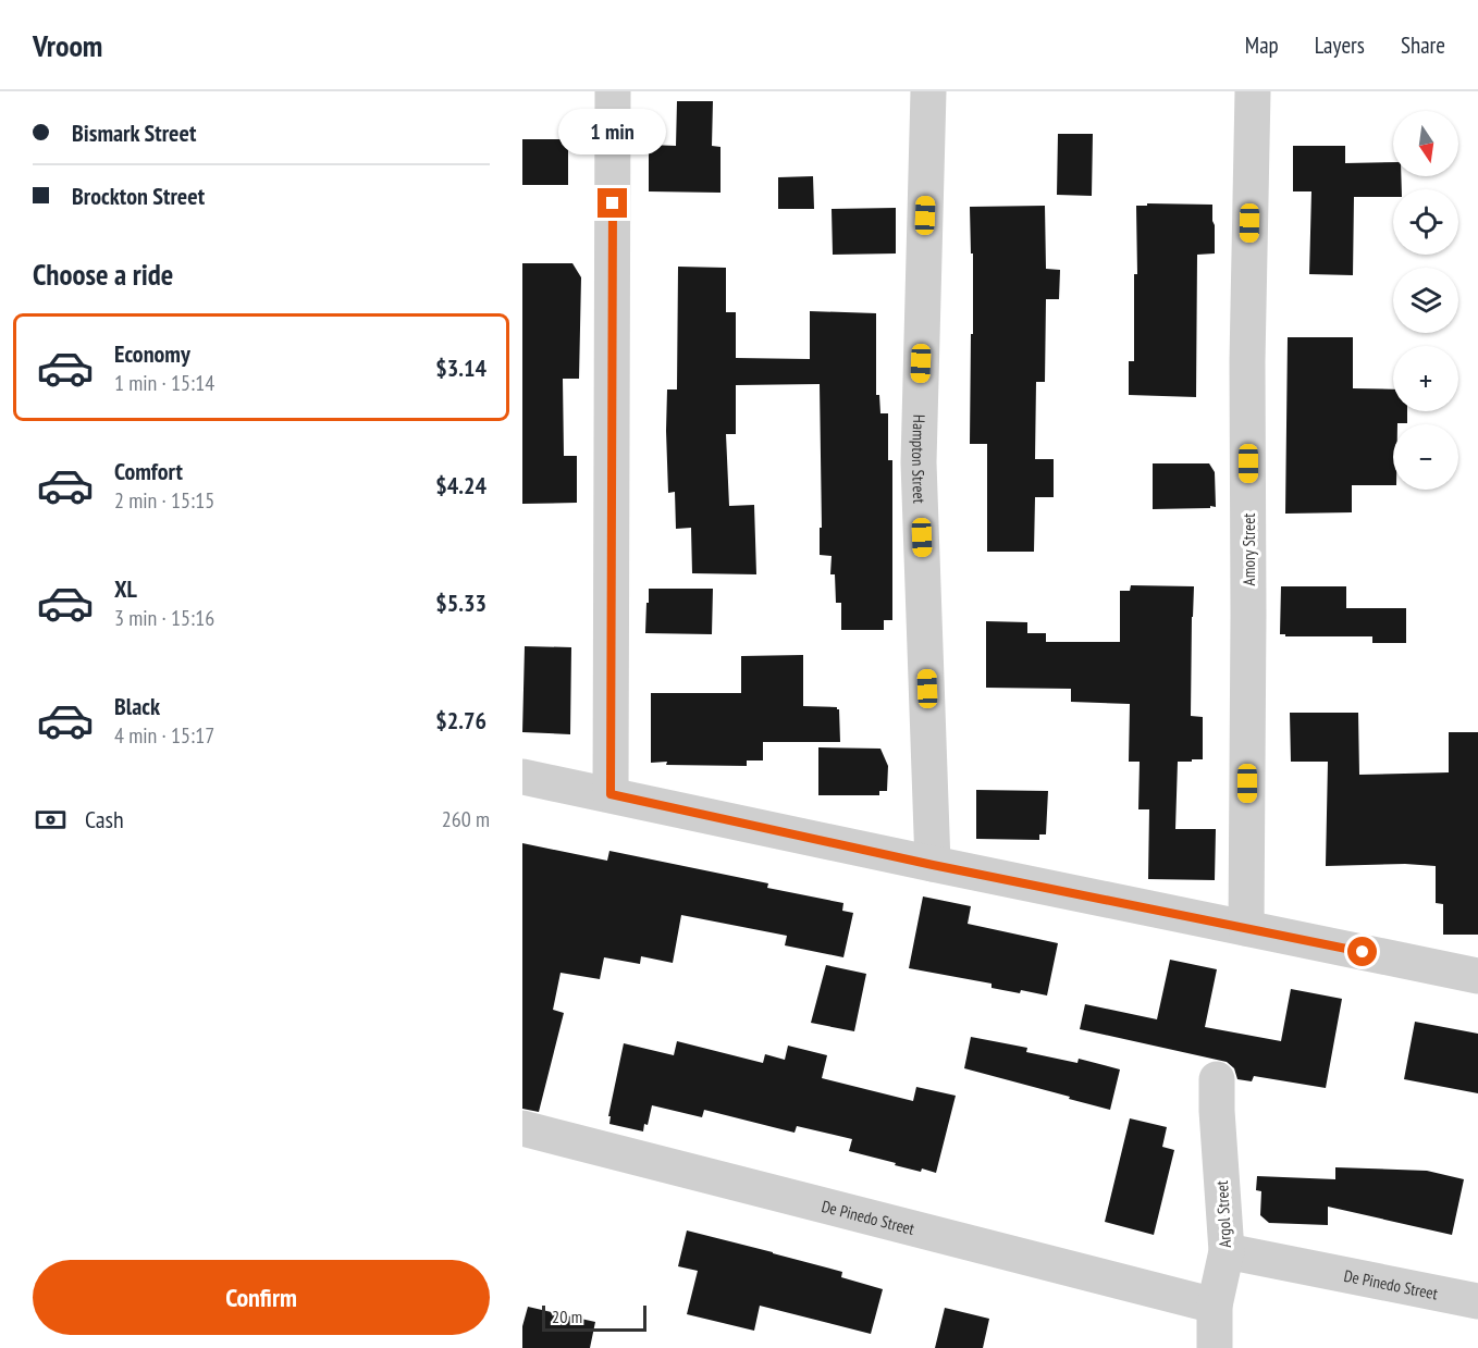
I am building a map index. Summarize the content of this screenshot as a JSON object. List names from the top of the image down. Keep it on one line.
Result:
{"streets":{"street":["Hampton Street","Amory Street","Argol Street","De Pinedo Street"]},"crossings":[["Argol Street","De Pinedo Street"]],"scale_bar":"20 m","north":"bottom","page":{"header":"Vroom","nav":["Map","Layers","Share"],"banner":["Bismark Street","Brockton Street"],"bubble":"1 min","map_buttons":["+","−"],"heading":"Choose a ride","list":[{"name":"Economy","note":"1 min · 15:14","value":"$3.14"},{"name":"Comfort","note":"2 min · 15:15","value":"$4.24"},{"name":"XL","note":"3 min · 15:16","value":"$5.33"},{"name":"Black","note":"4 min · 15:17","value":"$2.76"}],"pay":["Cash","260 m"],"buttons":"Confirm","scale":"20 m"}}
